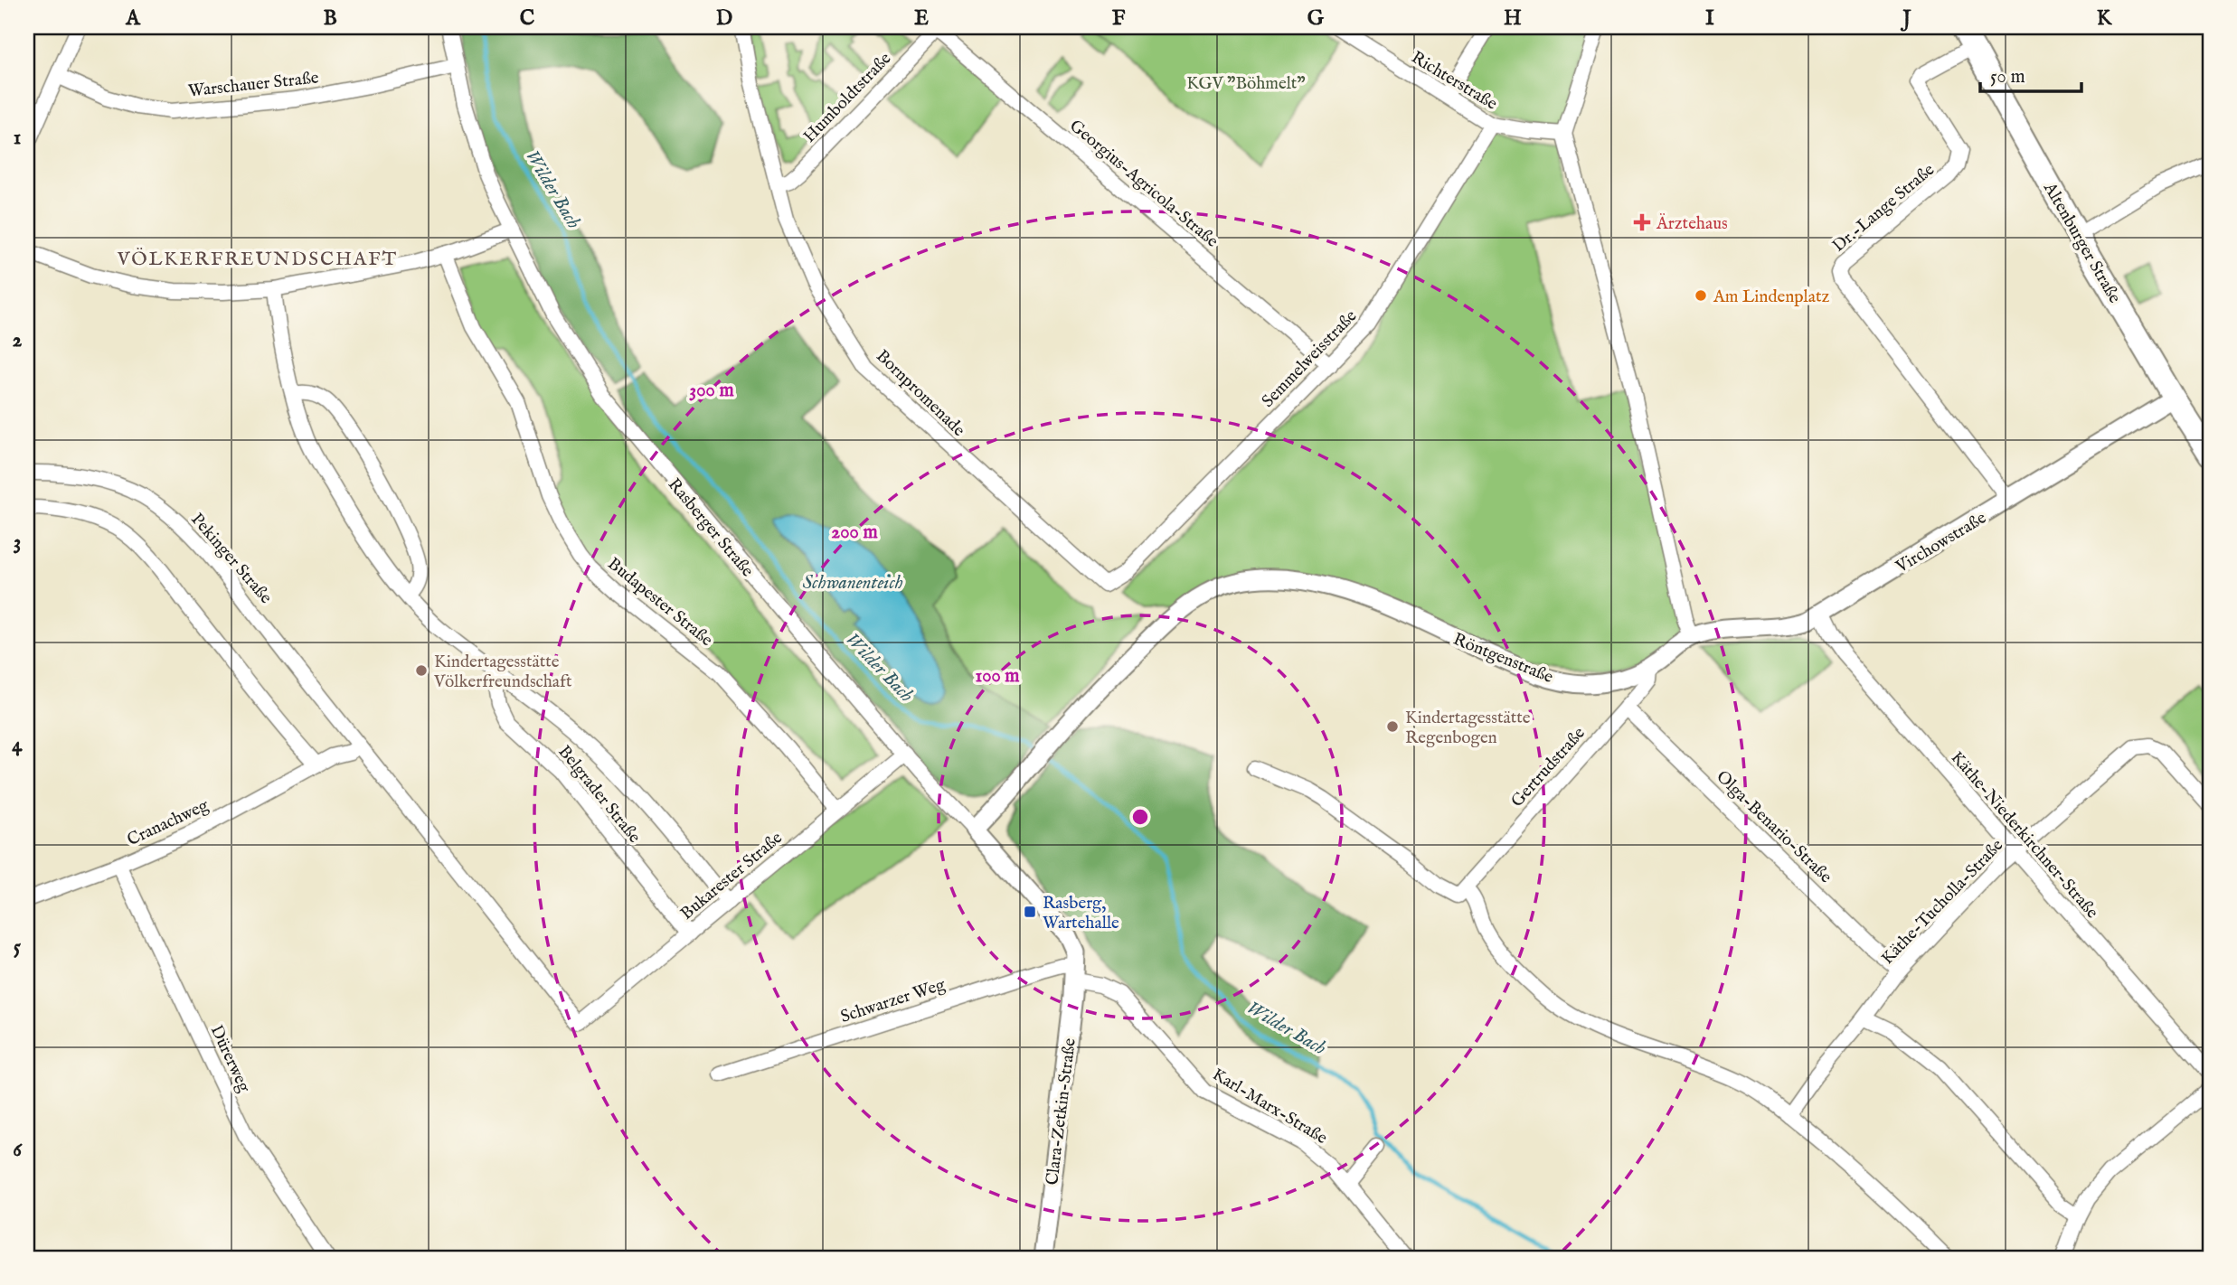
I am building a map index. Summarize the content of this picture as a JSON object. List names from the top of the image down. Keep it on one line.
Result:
{"streets":{"main road":["Altenburger Straße"],"street":["Richterstraße","Warschauer Straße","Humboldtstraße","Georgius-Agricola-Straße","Dr.-Lange Straße","Semmelweisstraße","Bornpromenade","Rasberger Straße","Virchowstraße","Pekinger Straße","Budapester Straße","Röntgenstraße","Gertrudstraße","Belgrader Straße","Cranachweg","Olga-Benario-Straße","Käthe-Niederkirchner-Straße","Bukarester Straße","Käthe-Tucholla-Straße","Schwarzer Weg","Dürerweg","Karl-Marx-Straße","Clara-Zetkin-Straße"]},"crossings":[["Richterstraße","Semmelweisstraße"],["Warschauer Straße","Rasberger Straße"],["Humboldtstraße","Georgius-Agricola-Straße"],["Humboldtstraße","Bornpromenade"],["Georgius-Agricola-Straße","Semmelweisstraße"],["Dr.-Lange Straße","Altenburger Straße"],["Dr.-Lange Straße","Virchowstraße"],["Altenburger Straße","Virchowstraße"],["Semmelweisstraße","Bornpromenade"],["Rasberger Straße","Röntgenstraße"],["Rasberger Straße","Bukarester Straße"],["Rasberger Straße","Schwarzer Weg"],["Rasberger Straße","Karl-Marx-Straße"],["Rasberger Straße","Clara-Zetkin-Straße"],["Virchowstraße","Röntgenstraße"],["Virchowstraße","Käthe-Niederkirchner-Straße"],["Pekinger Straße","Bukarester Straße"],["Budapester Straße","Bukarester Straße"],["Röntgenstraße","Gertrudstraße"],["Gertrudstraße","Olga-Benario-Straße"],["Belgrader Straße","Bukarester Straße"],["Cranachweg","Dürerweg"],["Olga-Benario-Straße","Käthe-Tucholla-Straße"],["Käthe-Niederkirchner-Straße","Käthe-Tucholla-Straße"],["Schwarzer Weg","Karl-Marx-Straße"],["Schwarzer Weg","Clara-Zetkin-Straße"],["Karl-Marx-Straße","Clara-Zetkin-Straße"]],"districts":["VÖLKERFREUNDSCHAFT"],"water":["Wilder Bach","Schwanenteich"],"parks":["KGV \"Böhmelt\""],"places":{"health":["Ärztehaus"],"other":["Am Lindenplatz","Kindertagesstätte Völkerfreundschaft","Kindertagesstätte Regenbogen"],"transit":["Rasberg, Wartehalle"]},"scale_bar":"50 m","grid":{"columns":["A","B","C","D","E","F","G","H","I","J","K"],"rows":["1","2","3","4","5","6"]},"rings":["300 m","200 m","100 m"]}
